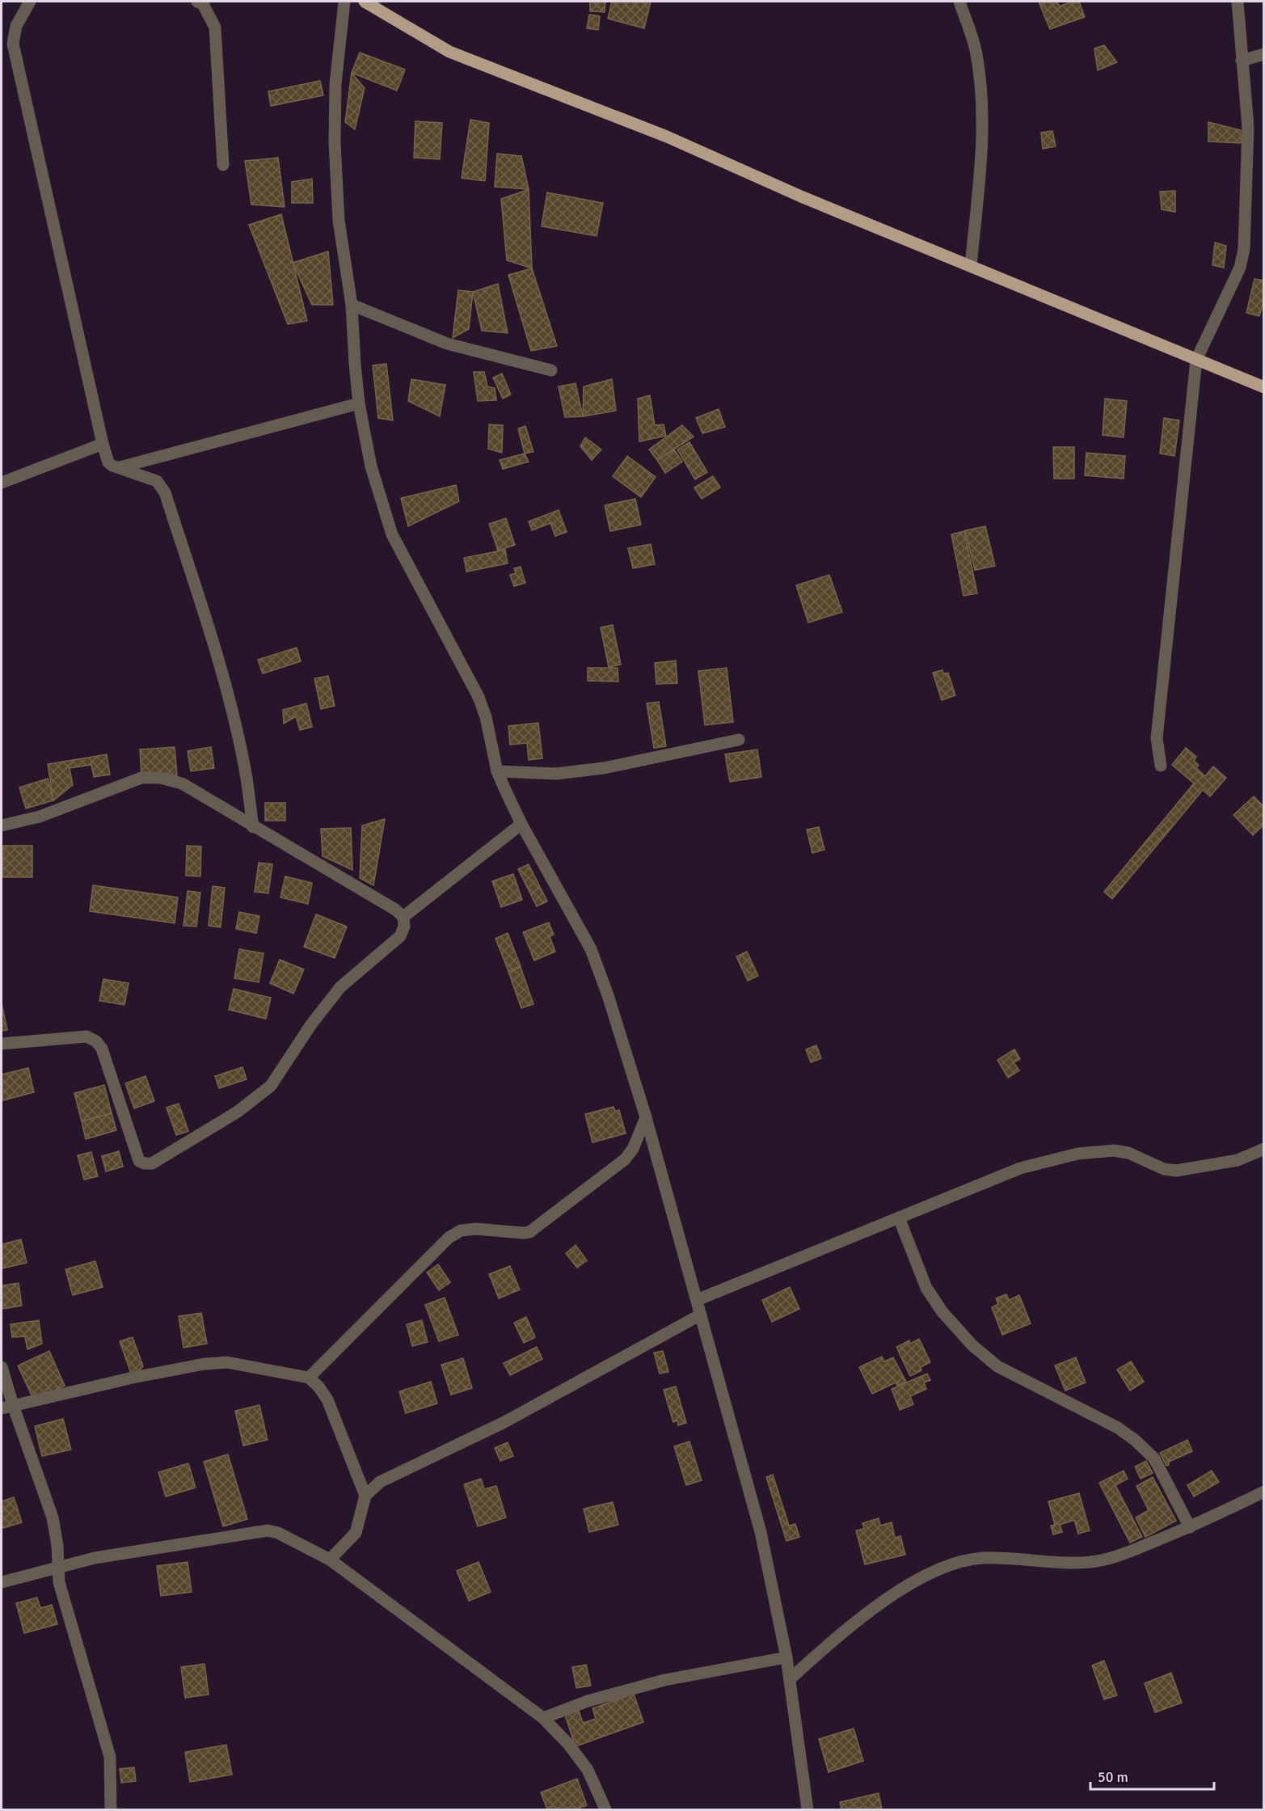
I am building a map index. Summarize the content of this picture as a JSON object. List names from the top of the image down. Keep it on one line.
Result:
{"scale_bar":"50 m"}
